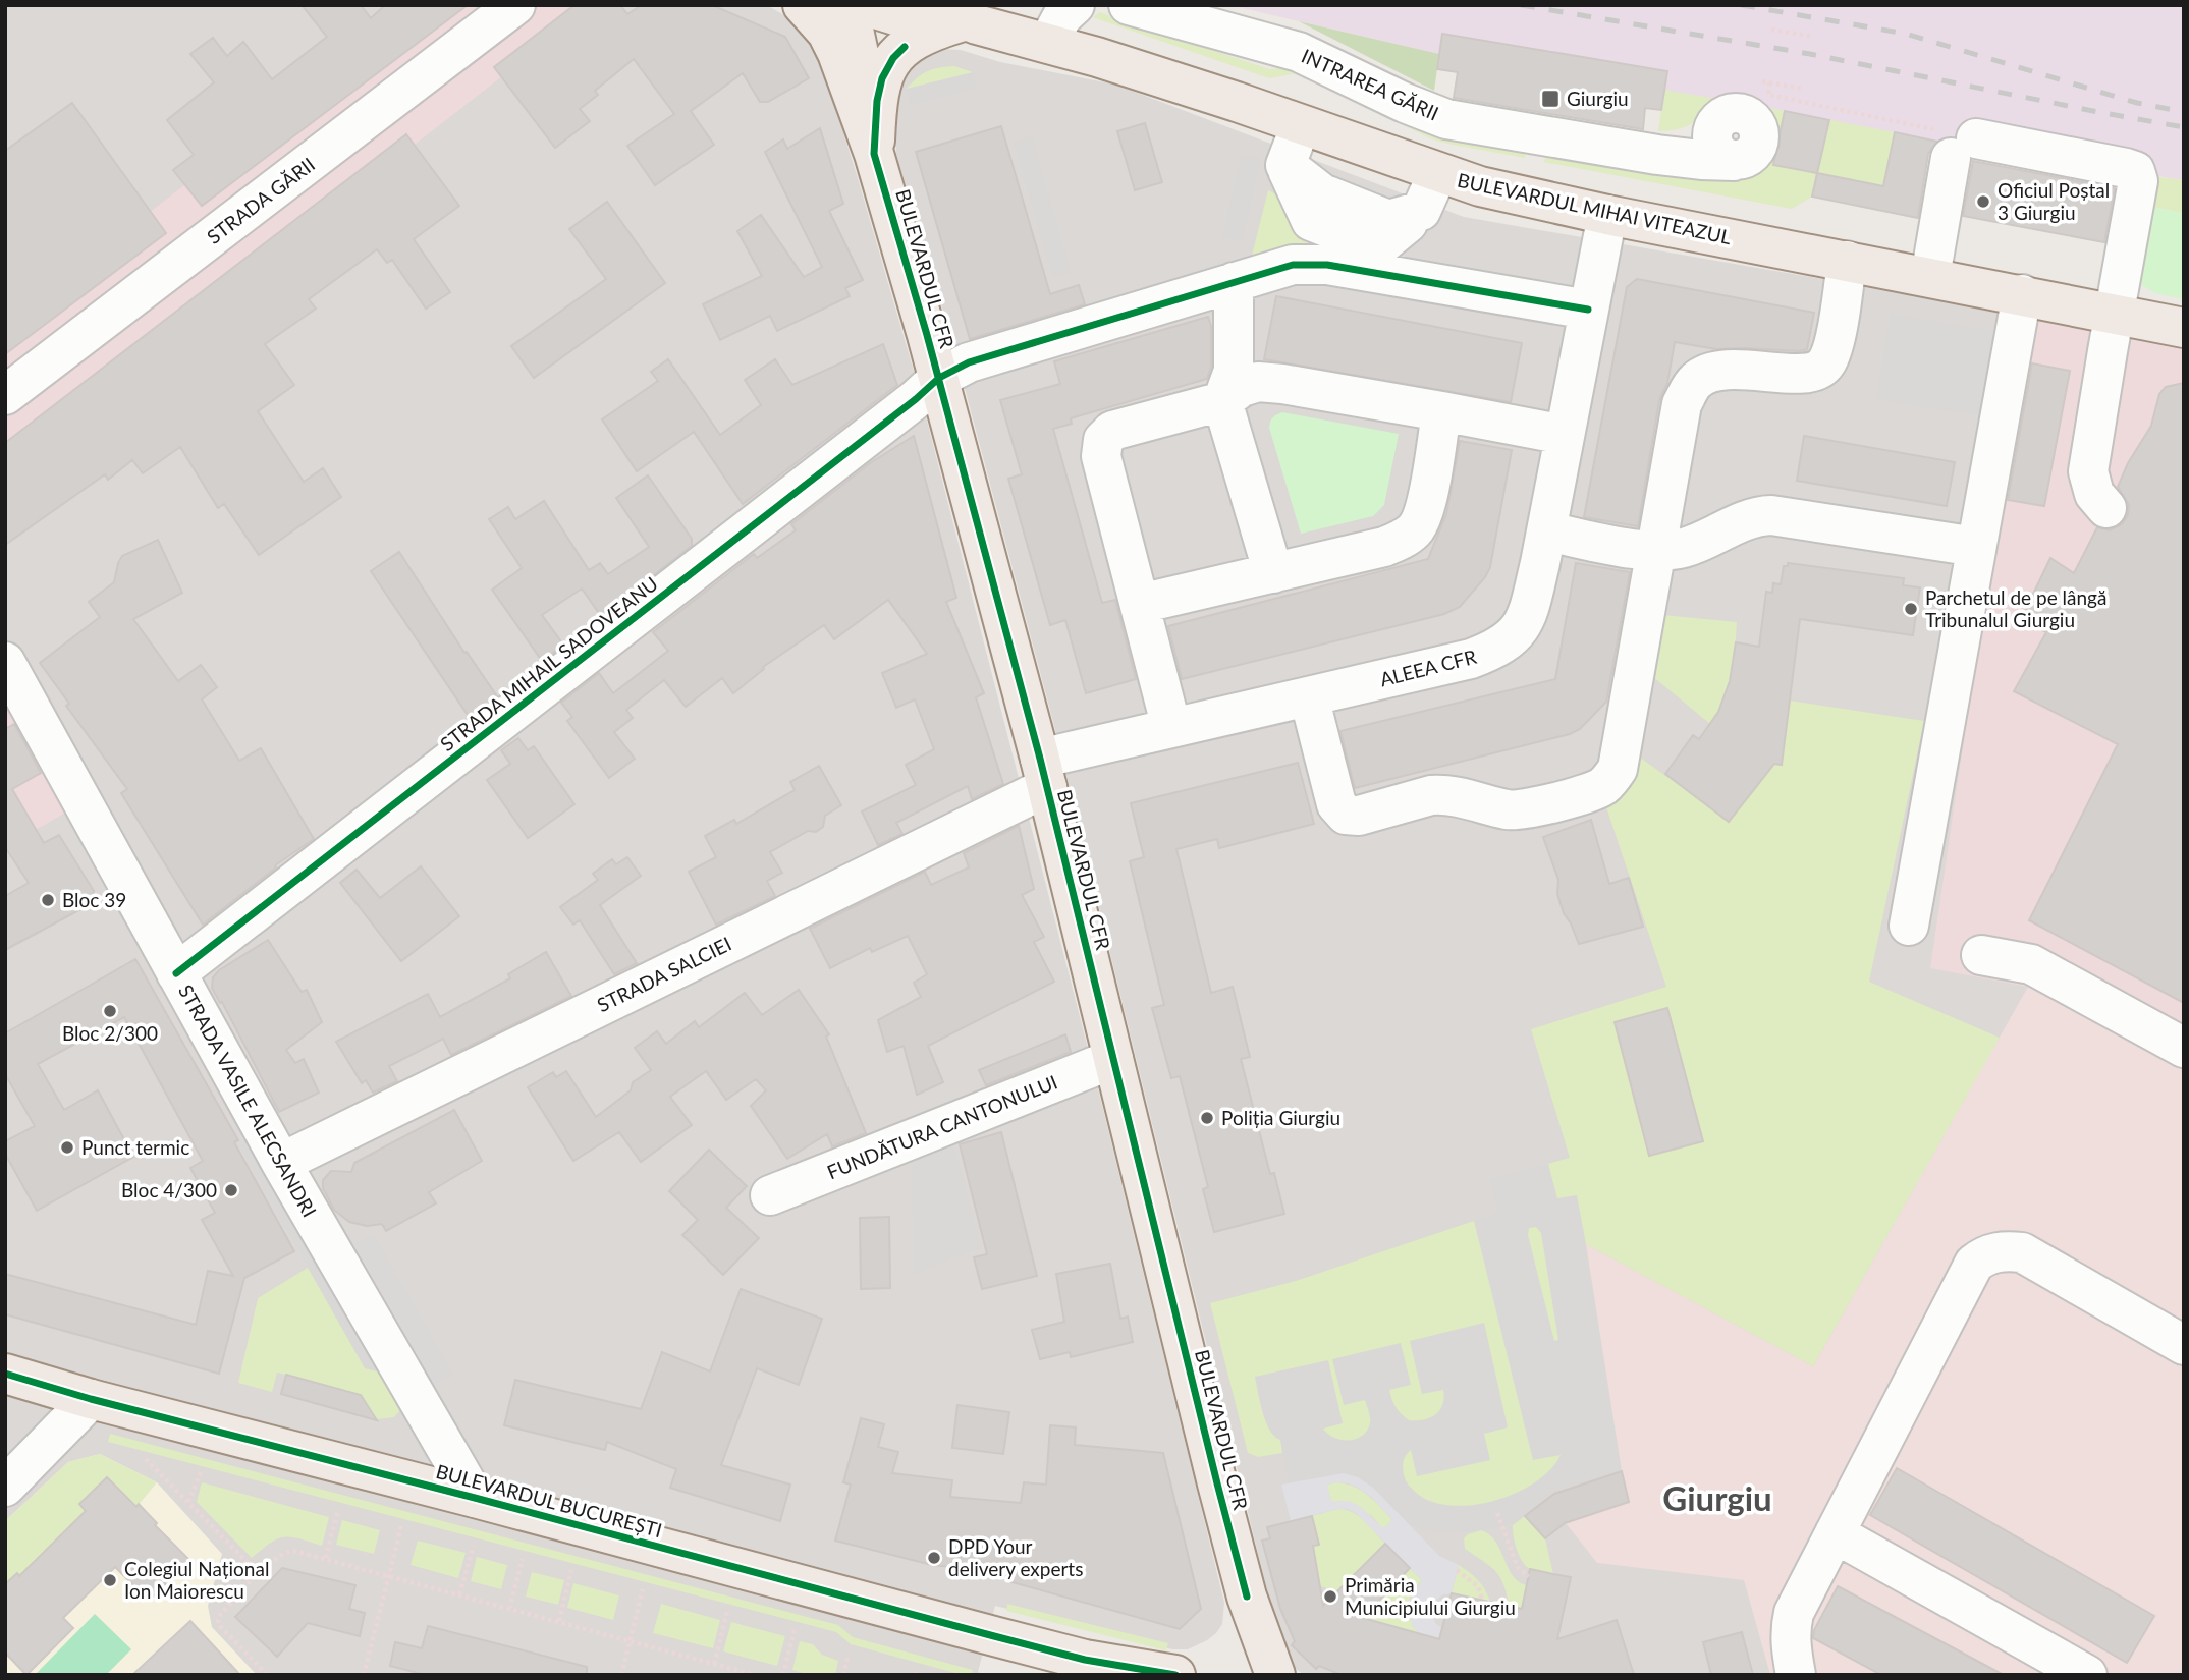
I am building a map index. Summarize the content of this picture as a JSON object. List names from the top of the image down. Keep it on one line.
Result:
{"streets":{"main road":["BULEVARDUL MIHAI VITEAZUL","BULEVARDUL CFR","BULEVARDUL BUCUREȘTI"],"street":["INTRAREA GĂRII","STRADA GĂRII","STRADA MIHAIL SADOVEANU","ALEEA CFR","STRADA SALCIEI","STRADA VASILE ALECSANDRI","FUNDĂTURA CANTONULUI"]},"crossings":[["BULEVARDUL MIHAI VITEAZUL","ALEEA CFR"],["BULEVARDUL CFR","STRADA MIHAIL SADOVEANU"],["BULEVARDUL CFR","ALEEA CFR"],["BULEVARDUL CFR","STRADA SALCIEI"],["BULEVARDUL CFR","FUNDĂTURA CANTONULUI"],["STRADA MIHAIL SADOVEANU","ALEEA CFR"],["STRADA MIHAIL SADOVEANU","STRADA VASILE ALECSANDRI"],["ALEEA CFR","STRADA SALCIEI"],["STRADA SALCIEI","STRADA VASILE ALECSANDRI"],["STRADA VASILE ALECSANDRI","BULEVARDUL BUCUREȘTI"]],"districts":["Giurgiu"],"places":{"transit":["Giurgiu"],"other":["Oficiul Poștal 3 Giurgiu","Parchetul de pe lângă Tribunalul Giurgiu","Bloc 39","Bloc 2/300","Poliția Giurgiu","Punct termic","Bloc 4/300","DPD Your delivery experts","Colegiul Național Ion Maiorescu","Primăria Municipiului Giurgiu"]}}
